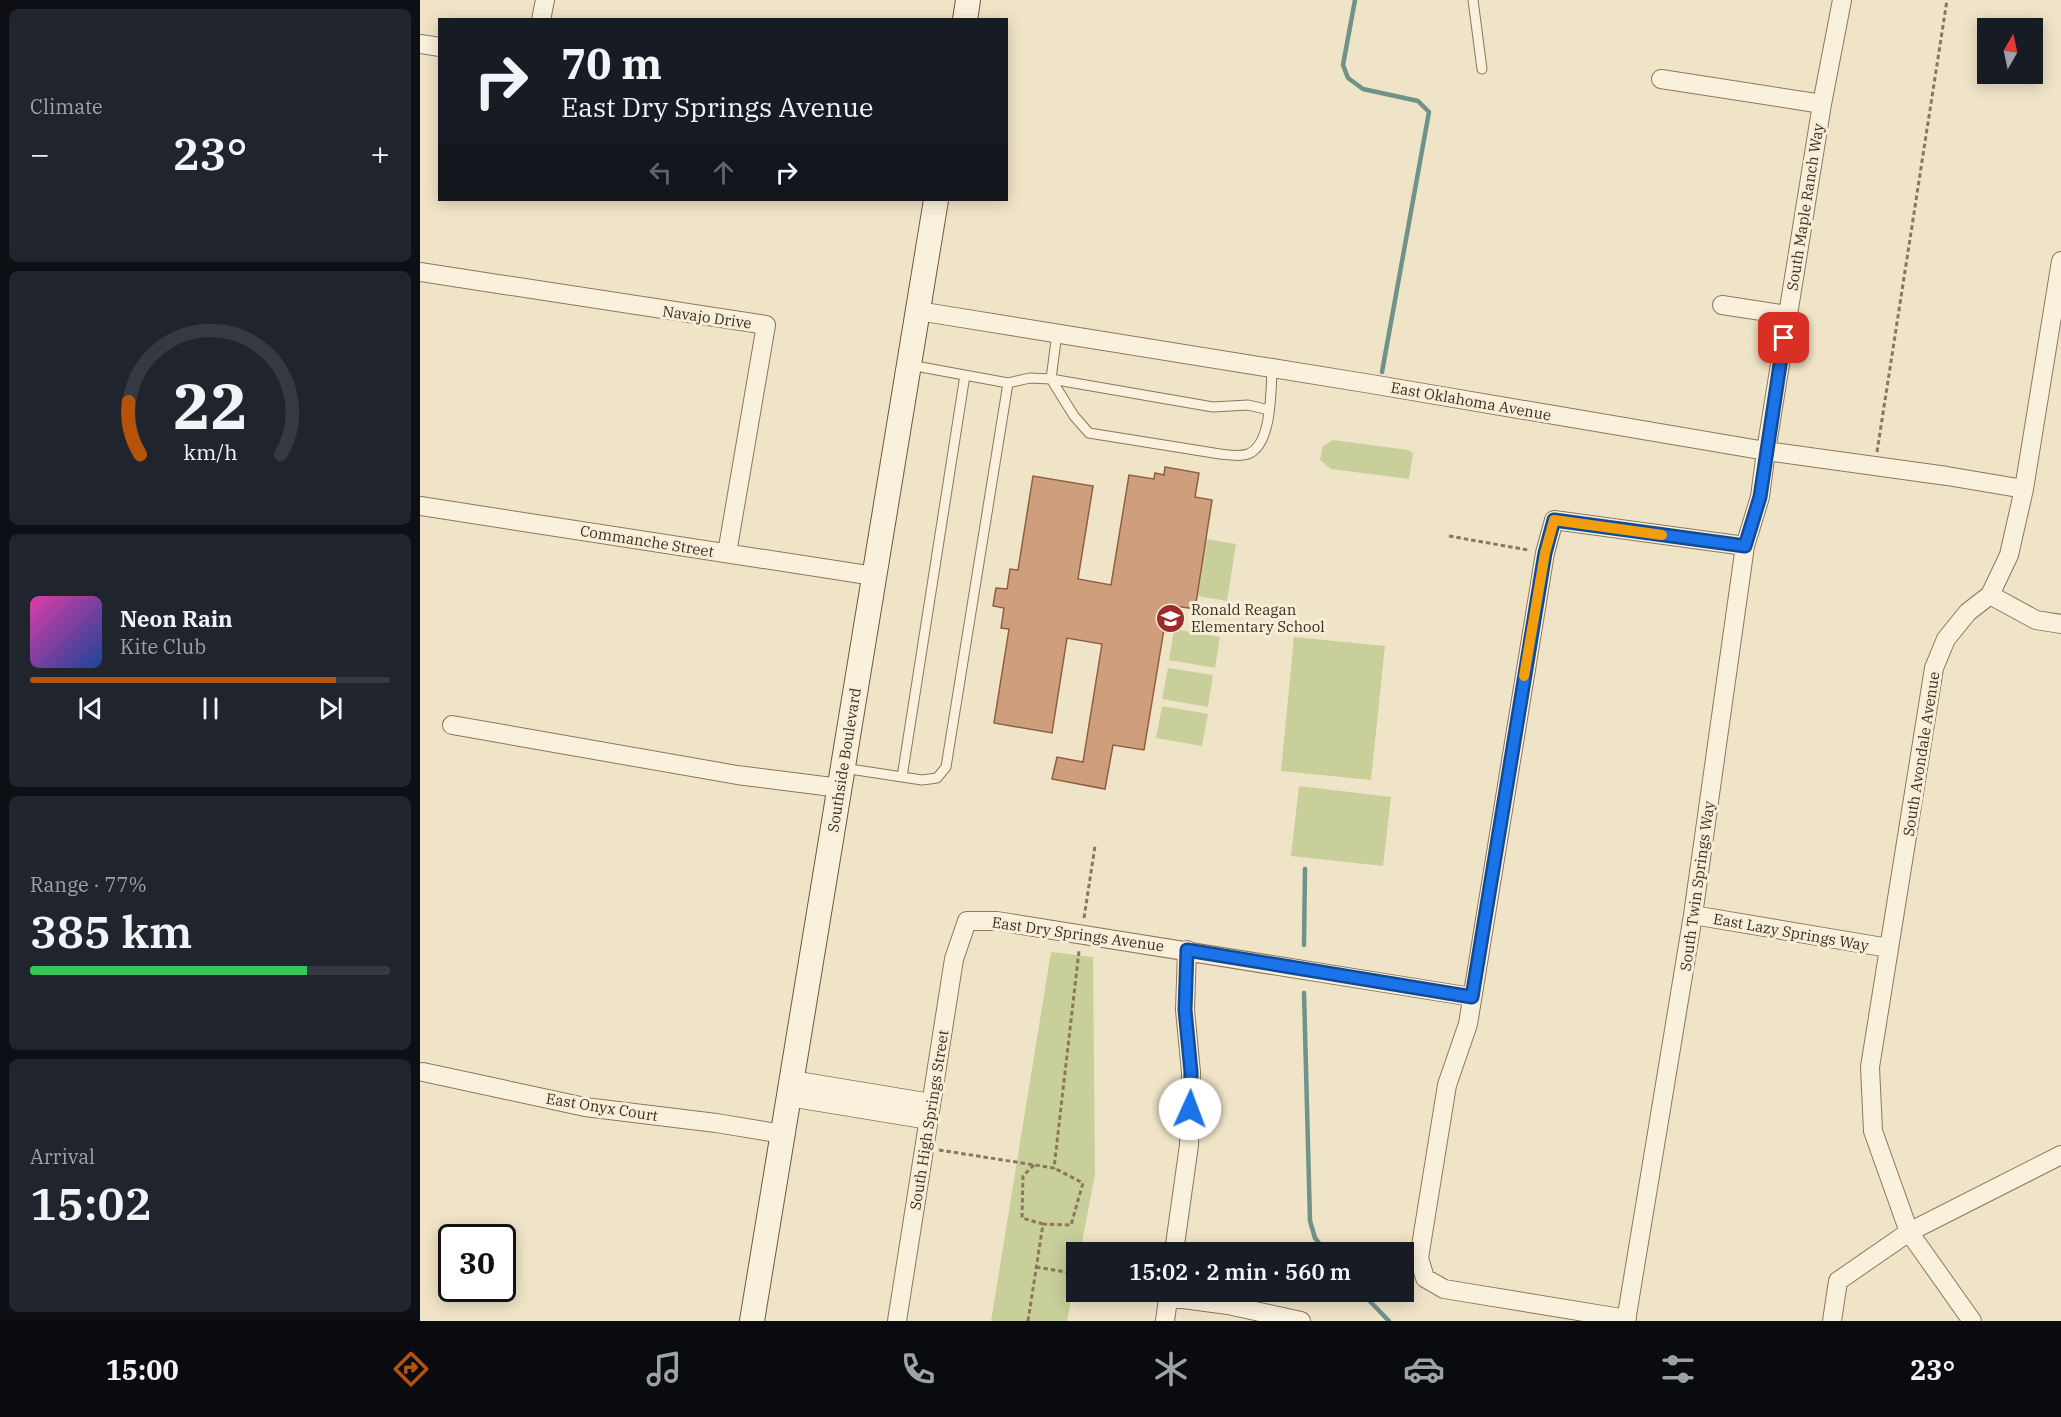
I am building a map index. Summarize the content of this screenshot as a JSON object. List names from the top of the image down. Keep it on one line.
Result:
{"streets":{"main road":["Southside Boulevard"],"street":["South Maple Ranch Way","Navajo Drive","East Oklahoma Avenue","Commanche Street","South Avondale Avenue","South Twin Springs Way","East Lazy Springs Way","East Dry Springs Avenue","East Onyx Court","South High Springs Street"]},"crossings":[["South Maple Ranch Way","East Oklahoma Avenue"],["South Maple Ranch Way","South Twin Springs Way"],["Navajo Drive","Commanche Street"],["East Oklahoma Avenue","South Avondale Avenue"],["East Oklahoma Avenue","Southside Boulevard"],["East Oklahoma Avenue","South Twin Springs Way"],["Commanche Street","Southside Boulevard"],["South Avondale Avenue","East Lazy Springs Way"],["Southside Boulevard","East Onyx Court"],["South Twin Springs Way","East Lazy Springs Way"],["East Dry Springs Avenue","South High Springs Street"]],"places":{"school or university":["Ronald Reagan Elementary School"]},"north":"top","page":{"tile":["Climate",["Range · 77%","385 km"],["Arrival","15:02"]],"turn":["70 m","East Dry Springs Avenue"],"heat":["−","23°","+"],"song":["Neon Rain","Kite Club"],"limit":"30","trip":"15:02 · 2 min · 560 m","tabs":["15:00","23°"],"gauge":["22","km/h"]}}
